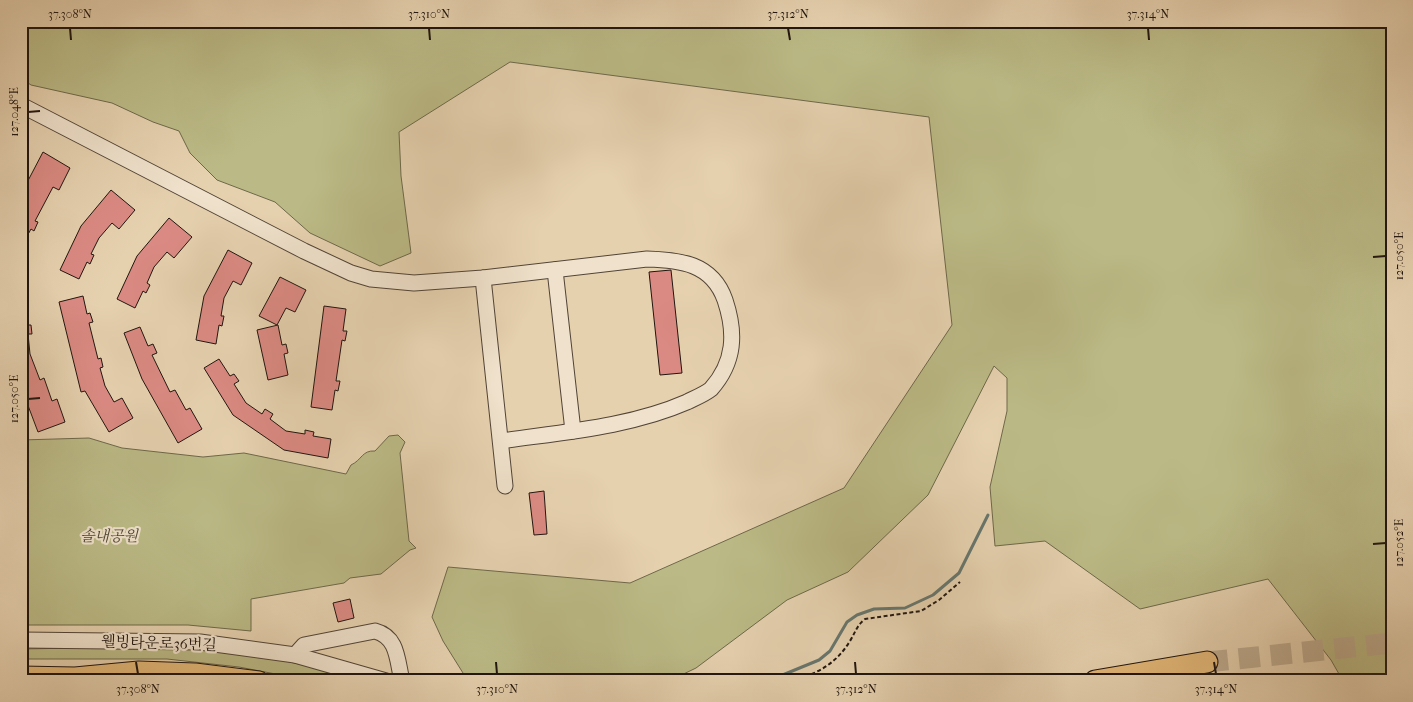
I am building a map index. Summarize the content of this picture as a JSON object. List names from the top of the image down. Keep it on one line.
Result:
{"streets":{"street":["웰빙타운로36번길"]},"parks":["솔내공원"],"coordinates":["37.308°N","37.310°N","37.312°N","37.314°N","127.048°E","127.050°E","127.052°E"]}
